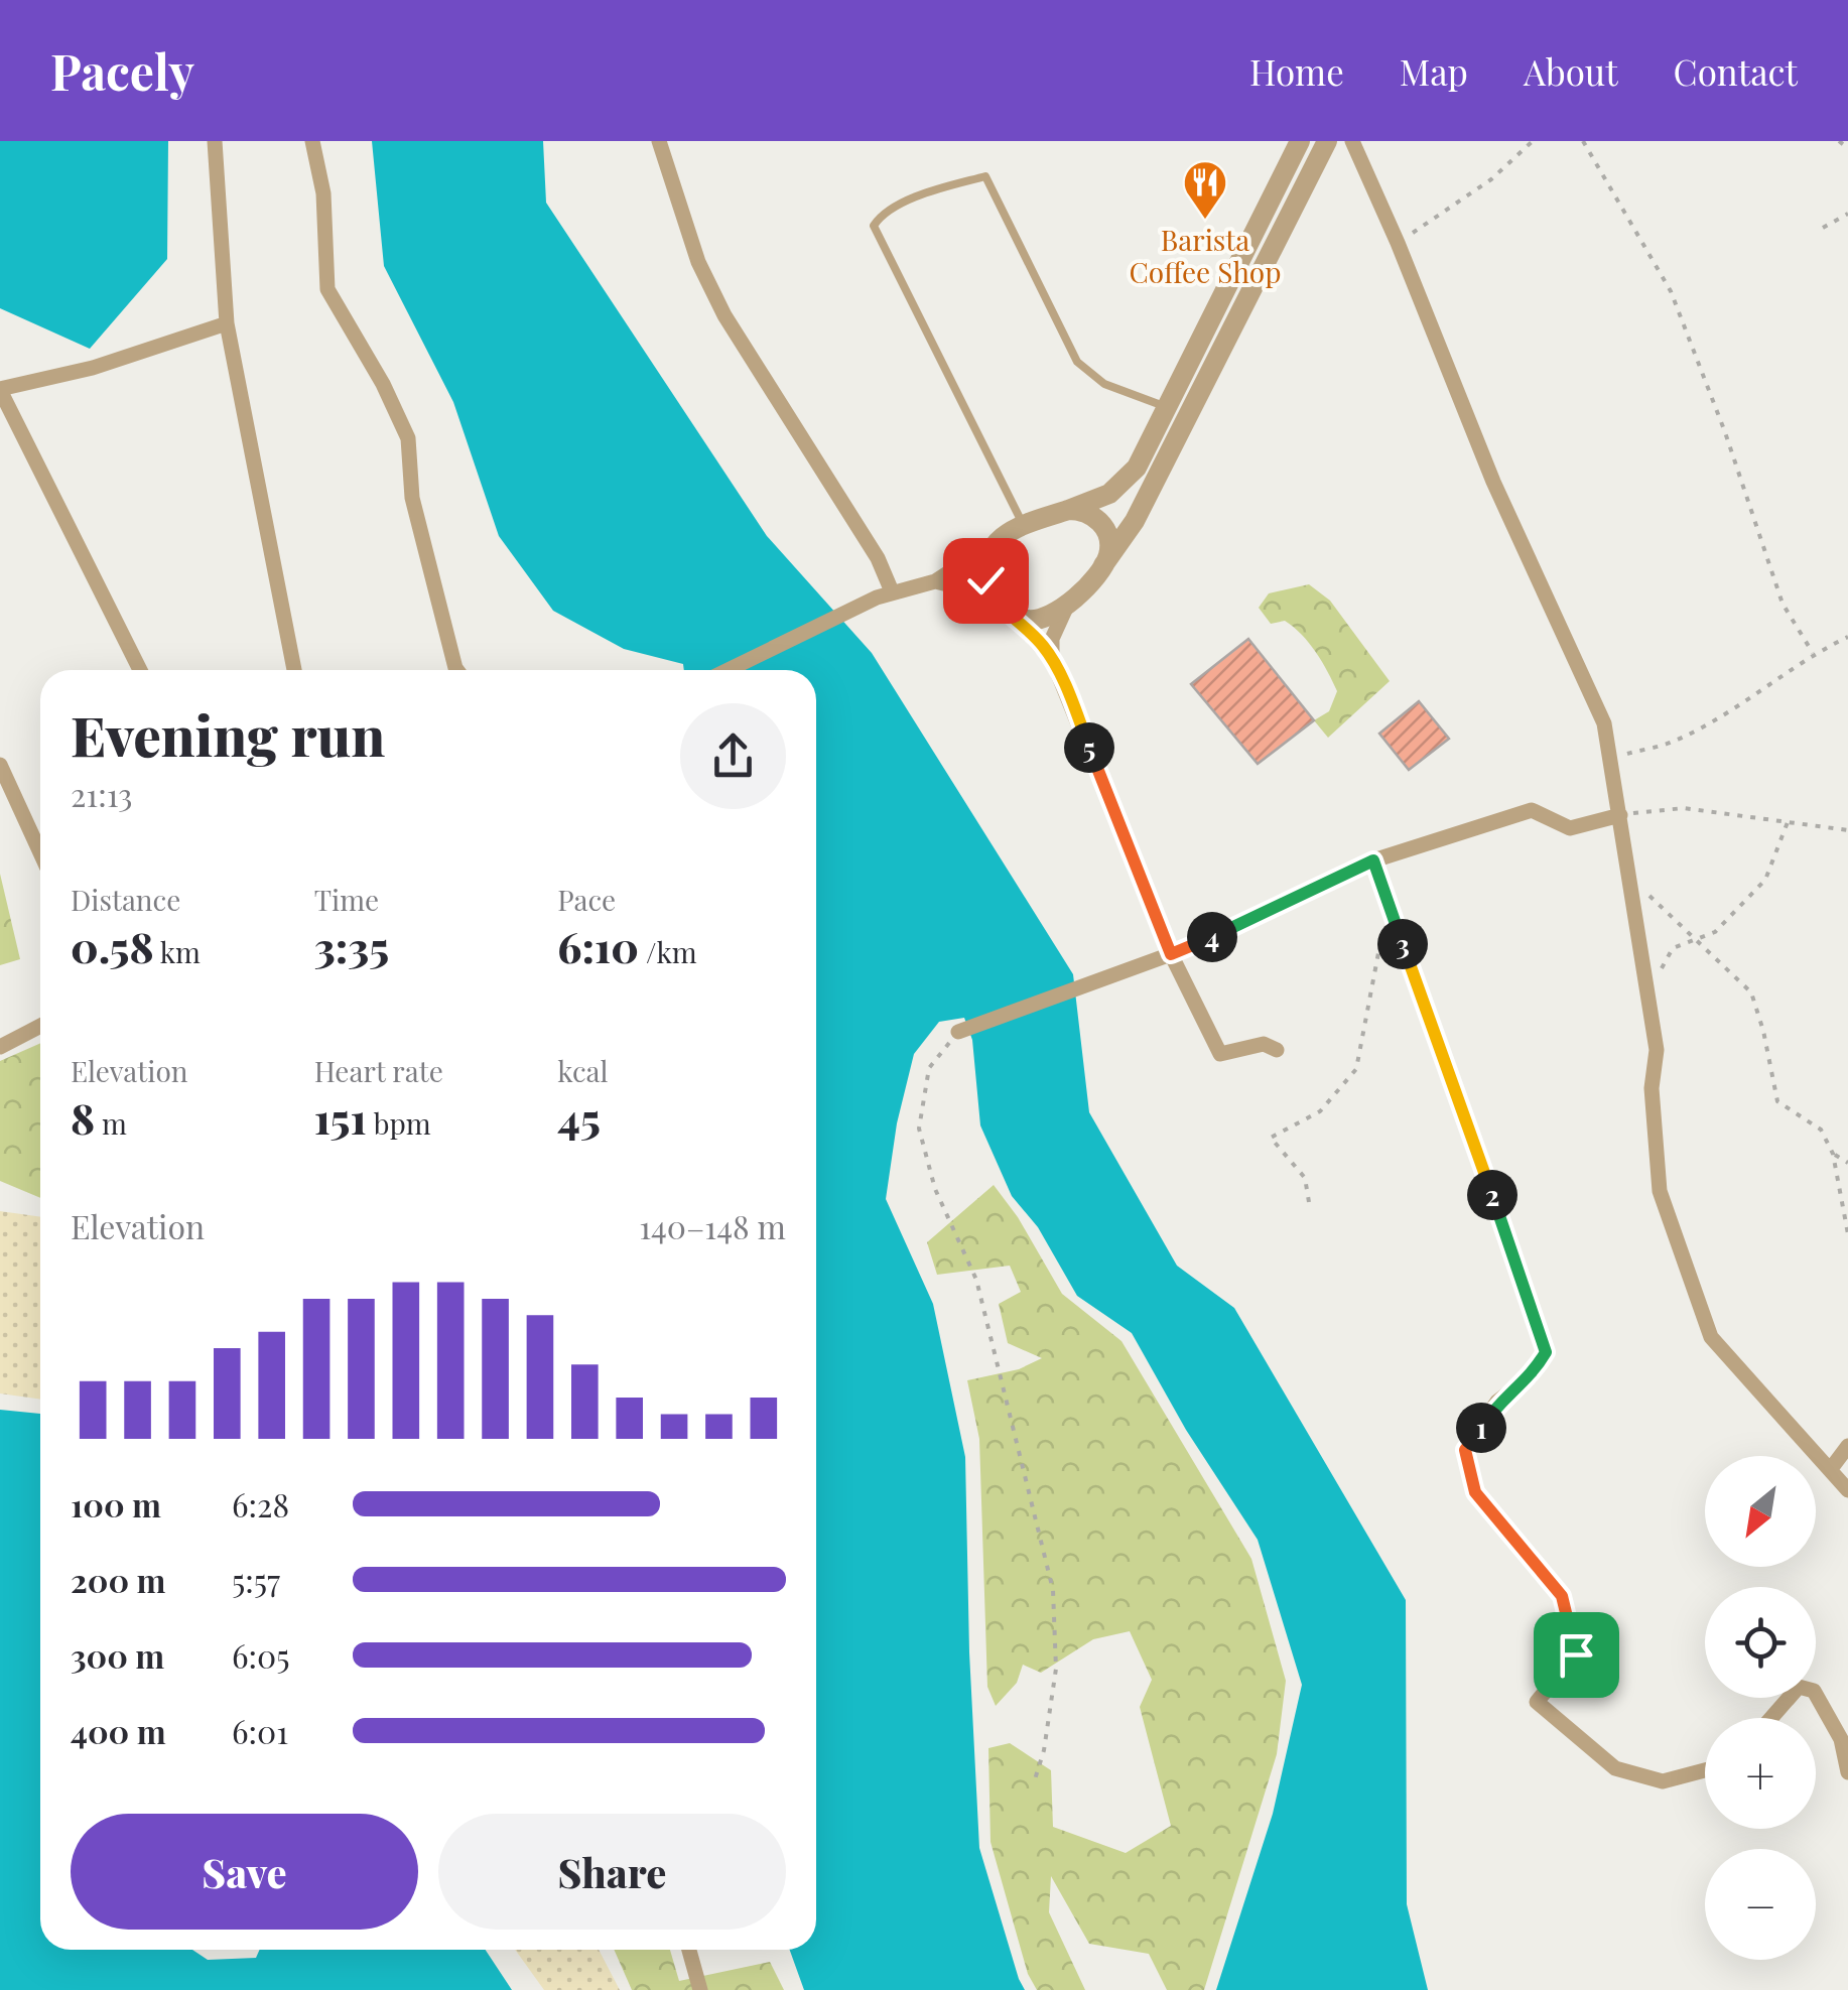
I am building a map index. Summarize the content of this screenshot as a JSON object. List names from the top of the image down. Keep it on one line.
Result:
{"places":{"restaurant":["Barista Coffee Shop"]},"north":"bottom left","page":{"header":"Pacely","nav":["Home","Map","About","Contact"],"heading":["Evening run","21:13"],"pins":["5","4","3","2","1"],"stats":[["Distance","0.58 km"],["Time","3:35"],["Pace","6:10 /km"],["Elevation","8 m"],["Heart rate","151 bpm"],["kcal","45"]],"chart":["Elevation","140–148 m"],"map_buttons":["+","−"],"list":[{"name":"100 m","note":"6:28"},{"name":"200 m","note":"5:57"},{"name":"300 m","note":"6:05"},{"name":"400 m","note":"6:01"}],"buttons":["Save","Share"]}}
